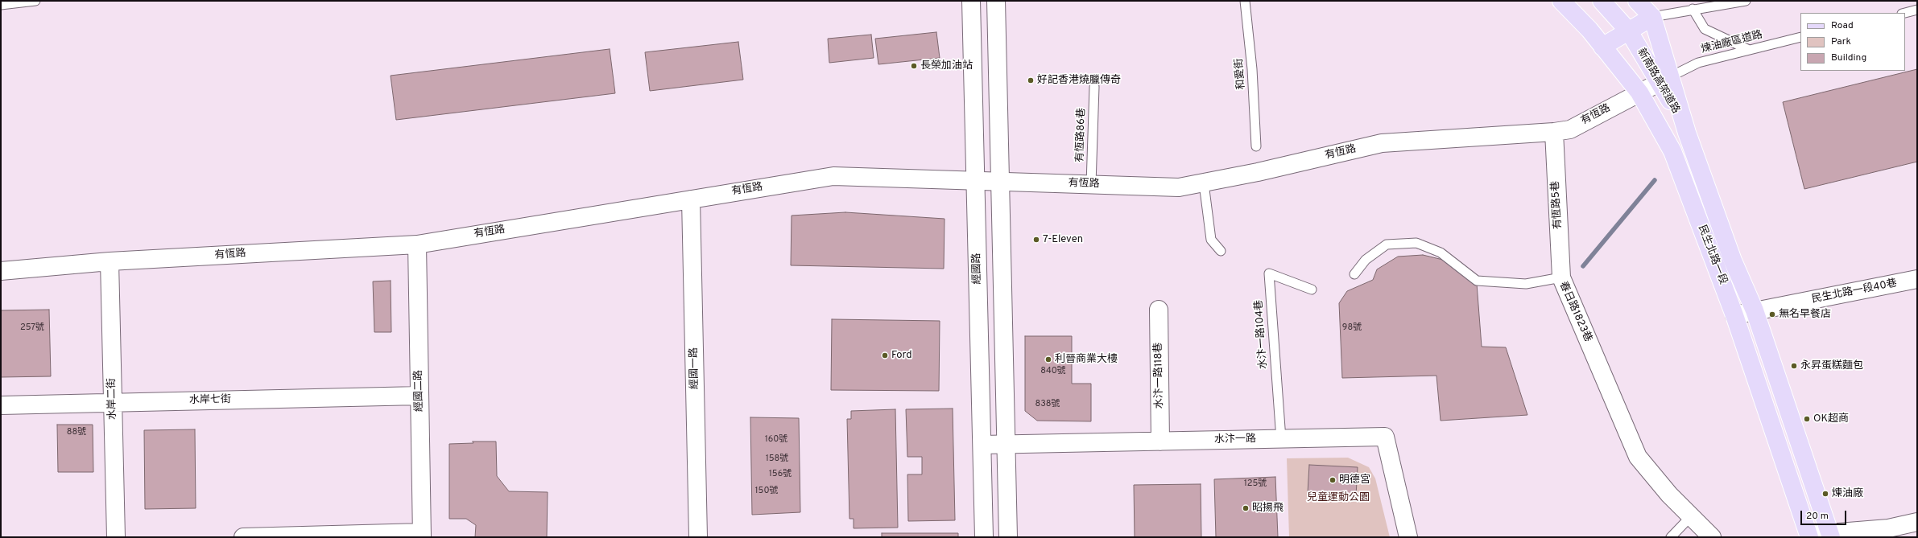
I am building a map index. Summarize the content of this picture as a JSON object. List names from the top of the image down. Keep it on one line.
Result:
{"streets":{"main road":["新南路高架道路","民生北路一段"],"street":["有恆路","有恆路5巷","經國路","民生北路一段40巷","春日路1823巷","經國一路","水汴一路118巷","經國二路","水岸二街","水岸七街","水汴一路"],"lane":["煉油廠區道路","和愛街","有恆路86巷","水汴一路104巷"]},"crossings":[["煉油廠區道路","新南路高架道路"],["煉油廠區道路","有恆路"],["新南路高架道路","有恆路"],["新南路高架道路","民生北路一段"],["有恆路","有恆路86巷"],["有恆路","有恆路5巷"],["有恆路","民生北路一段"],["有恆路","經國路"],["有恆路","經國一路"],["有恆路","經國二路"],["有恆路","水岸二街"],["有恆路5巷","春日路1823巷"],["民生北路一段","民生北路一段40巷"],["經國路","水汴一路"],["水汴一路104巷","水汴一路"],["水汴一路118巷","水汴一路"],["經國二路","水岸七街"],["水岸二街","水岸七街"]],"parks":["兒童運動公園"],"places":["長榮加油站","好記香港燒臘傳奇","7-Eleven","無名早餐店","Ford","利晉商業大樓","永昇蛋糕麵包","OK超商","明德宮","煉油廠","昭揚飛"],"house_numbers":["257號","98號","840號","838號","88號","160號","158號","156號","125號","150號"],"legend":["Road","Park","Building"],"scale_bar":"20 m"}
